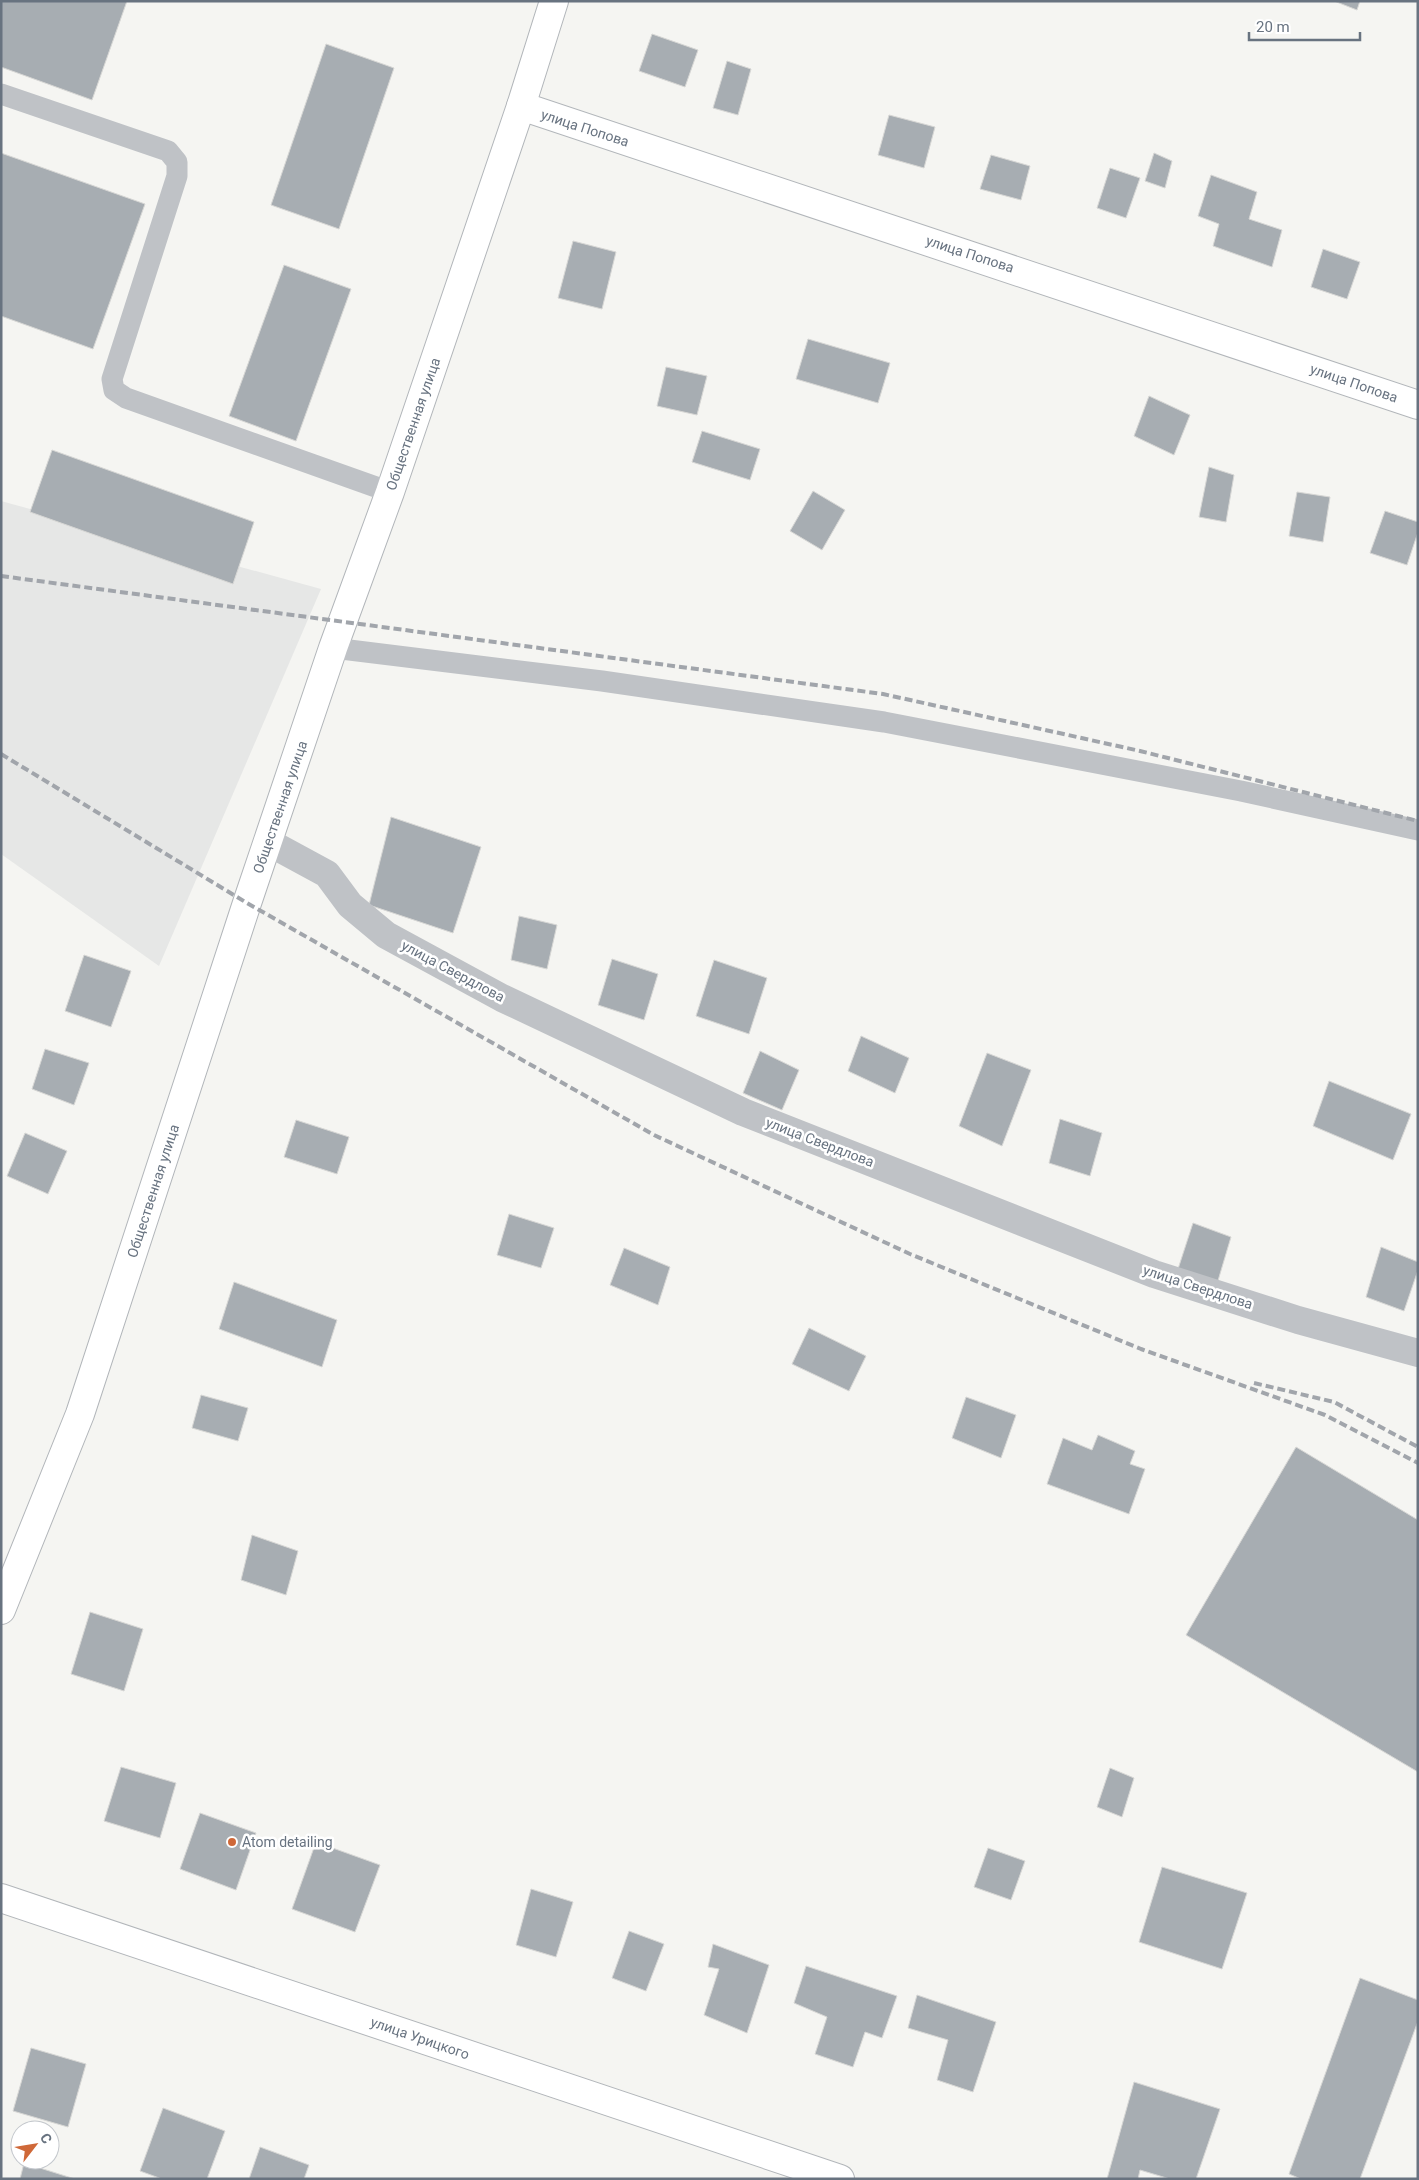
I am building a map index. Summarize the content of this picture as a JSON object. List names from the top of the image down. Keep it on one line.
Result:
{"streets":{"main road":["улица Попова","Общественная улица","улица Урицкого"],"street":["улица Свердлова"]},"crossings":[["улица Попова","Общественная улица"],["Общественная улица","улица Свердлова"]],"places":["Atom detailing"],"scale_bar":"20 m","north":"top right"}
